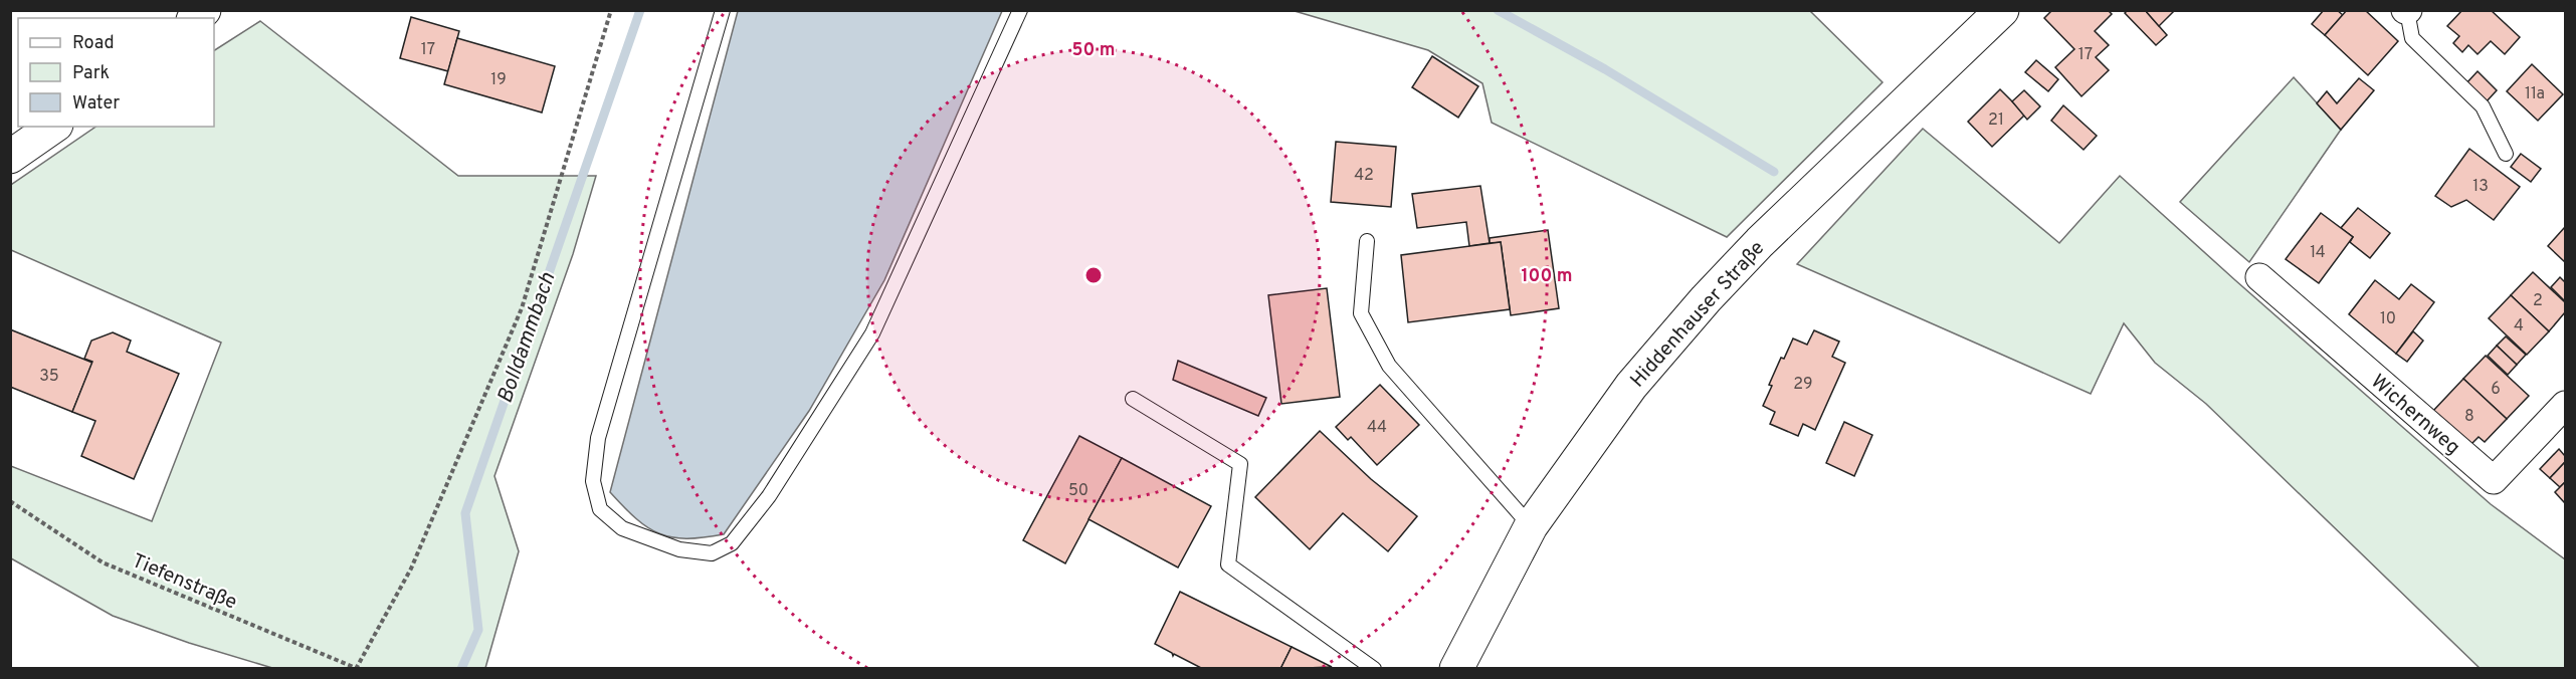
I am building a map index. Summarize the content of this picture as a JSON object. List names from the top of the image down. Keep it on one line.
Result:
{"streets":{"street":["Hiddenhauser Straße","Wichernweg"],"path":["Tiefenstraße"]},"water":["Bolldammbach"],"house_numbers":["17","17","19","11a","21","42","13","14","2","10","4","35","29","6","8","44","50"],"legend":["Road","Park","Water"],"rings":["50 m","100 m"]}
